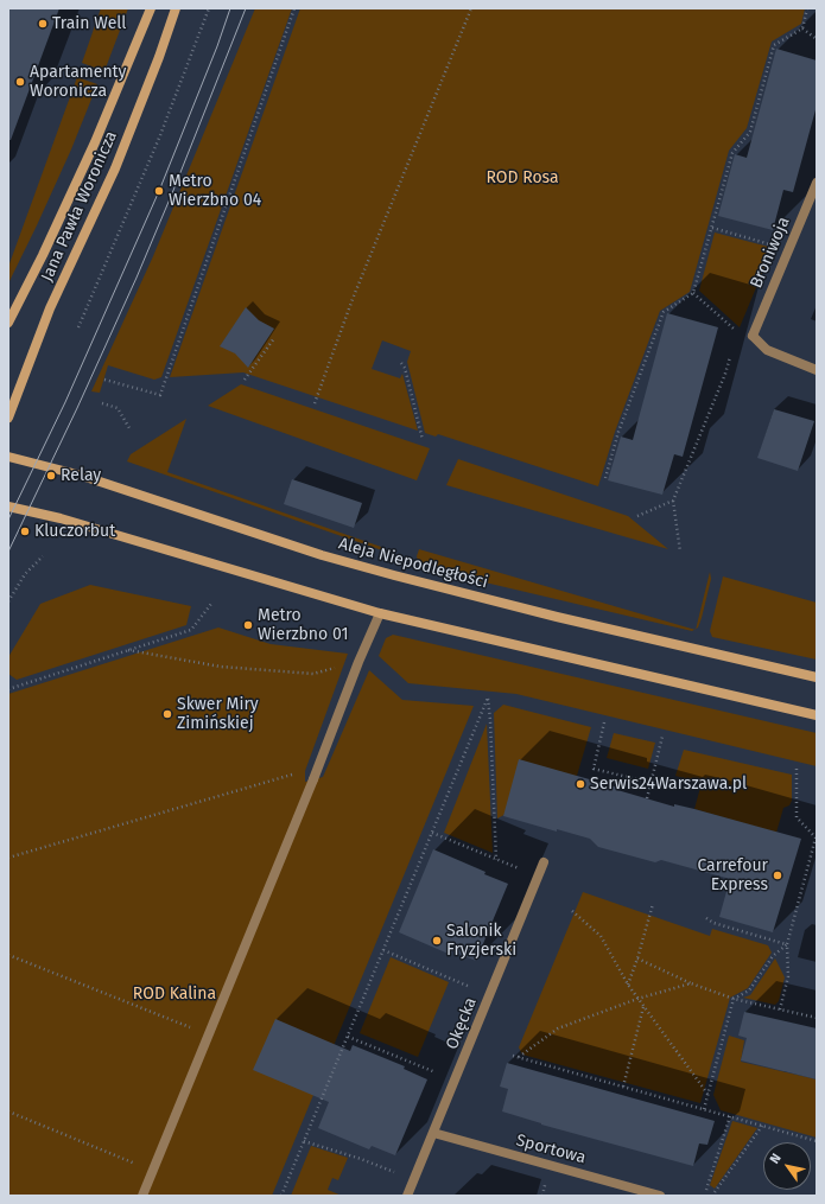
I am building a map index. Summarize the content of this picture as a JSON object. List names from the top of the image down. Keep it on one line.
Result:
{"streets":{"main road":["Jana Pawła Woronicza","Aleja Niepodległości"],"street":["Broniwoja","Okęcka","Sportowa"]},"crossings":[["Okęcka","Sportowa"]],"parks":["ROD Rosa","ROD Kalina"],"places":["Train Well","Apartamenty Woronicza","Metro Wierzbno 04","Relay","Kluczorbut","Metro Wierzbno 01","Skwer Miry Zimińskiej","Serwis24Warszawa.pl","Carrefour Express","Salonik Fryzjerski"],"north":"top left"}
